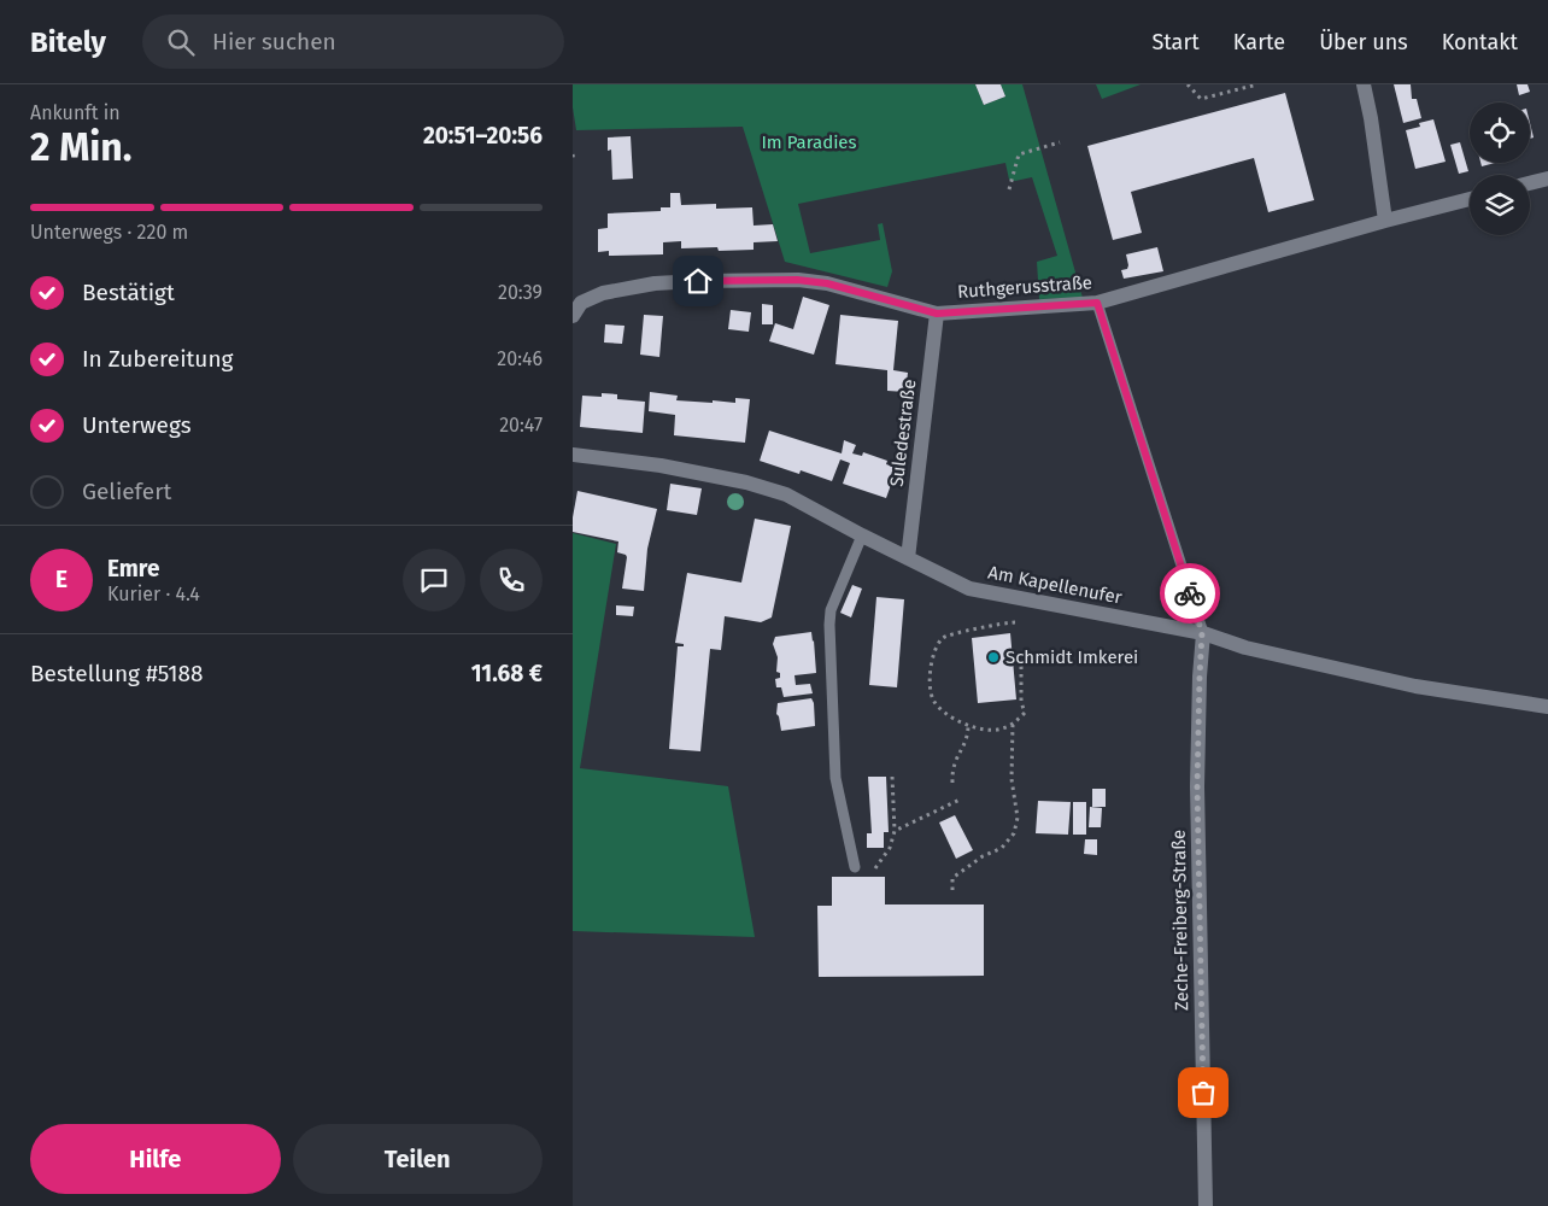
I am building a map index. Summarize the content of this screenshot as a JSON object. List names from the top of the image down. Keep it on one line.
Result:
{"streets":{"street":["Ruthgerusstraße","Suledestraße","Am Kapellenufer","Zeche-Freiberg-Straße"]},"crossings":[["Ruthgerusstraße","Suledestraße"],["Suledestraße","Am Kapellenufer"],["Am Kapellenufer","Zeche-Freiberg-Straße"]],"parks":["Im Paradies"],"places":["Schmidt Imkerei"],"page":{"header":"Bitely","search":"Hier suchen","nav":["Start","Karte","Über uns","Kontakt"],"heading":["2 Min.","Ankunft in","20:51–20:56"],"panel":["Emre","Kurier · 4.4","Bestellung #5188","11.68 €"],"bar":"Unterwegs · 220 m","list":[["Bestätigt","20:39"],["In Zubereitung","20:46"],["Unterwegs","20:47"],"Geliefert"],"round":"E","buttons":["Hilfe","Teilen"]}}
